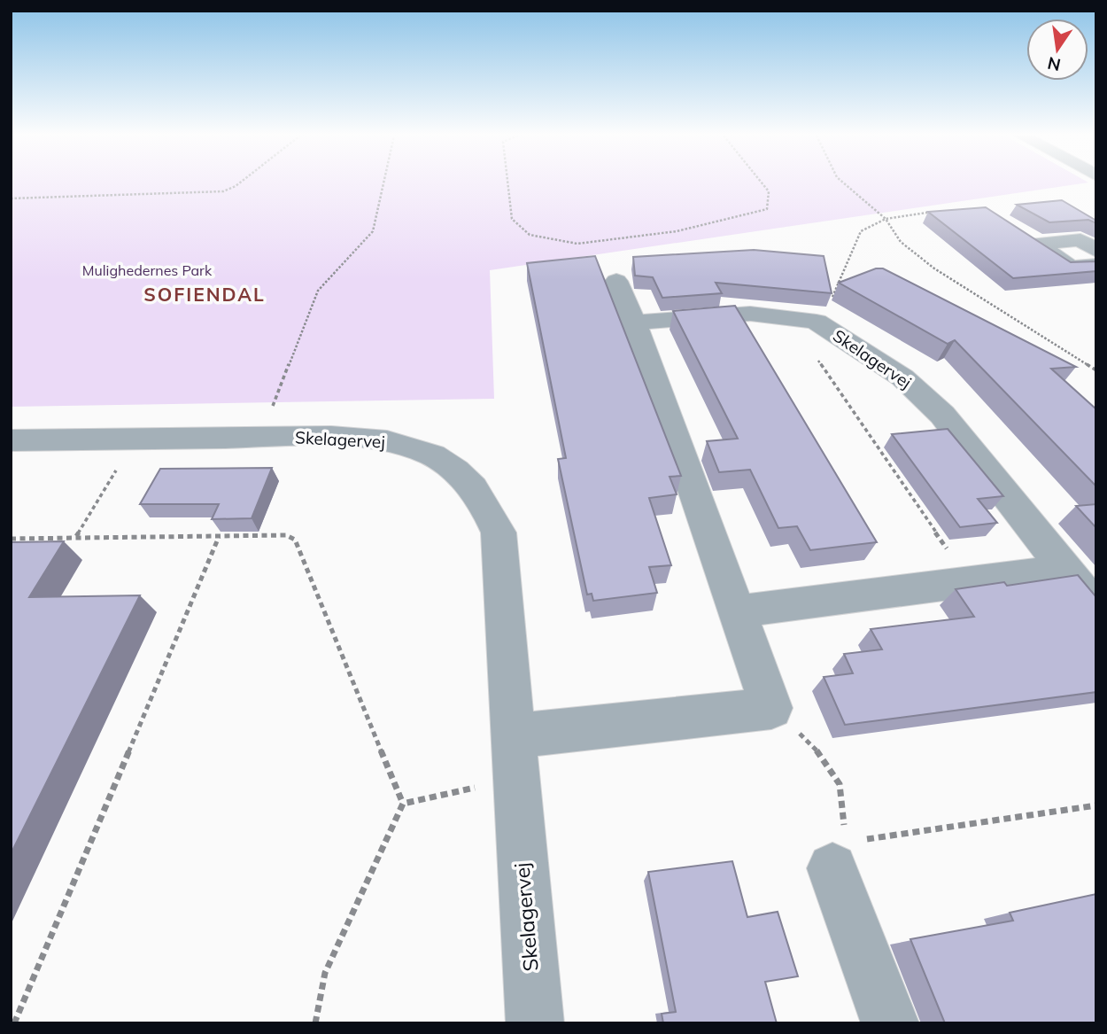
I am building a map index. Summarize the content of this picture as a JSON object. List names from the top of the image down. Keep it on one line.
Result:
{"streets":{"street":["Skelagervej"]},"districts":["SOFIENDAL"],"parks":["Mulighedernes Park"],"north":"bottom"}
